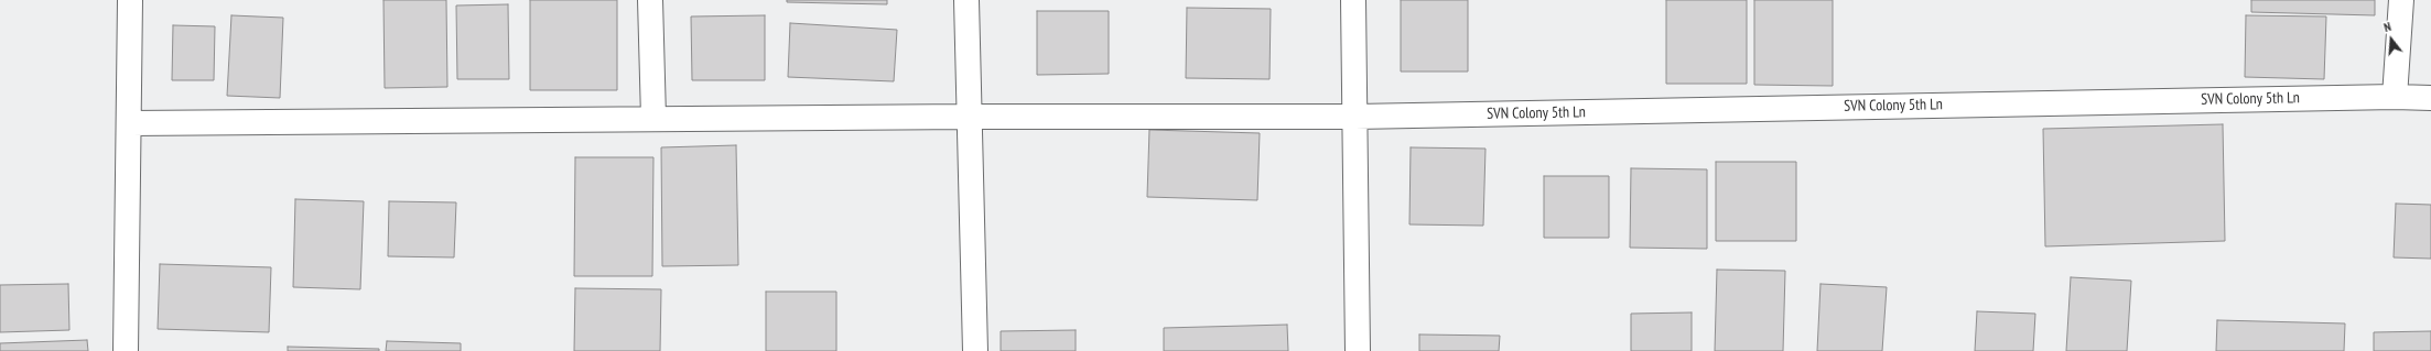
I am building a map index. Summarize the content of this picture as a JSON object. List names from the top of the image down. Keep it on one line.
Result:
{"streets":{"street":["SVN Colony 5th Ln"]},"north":"top"}
